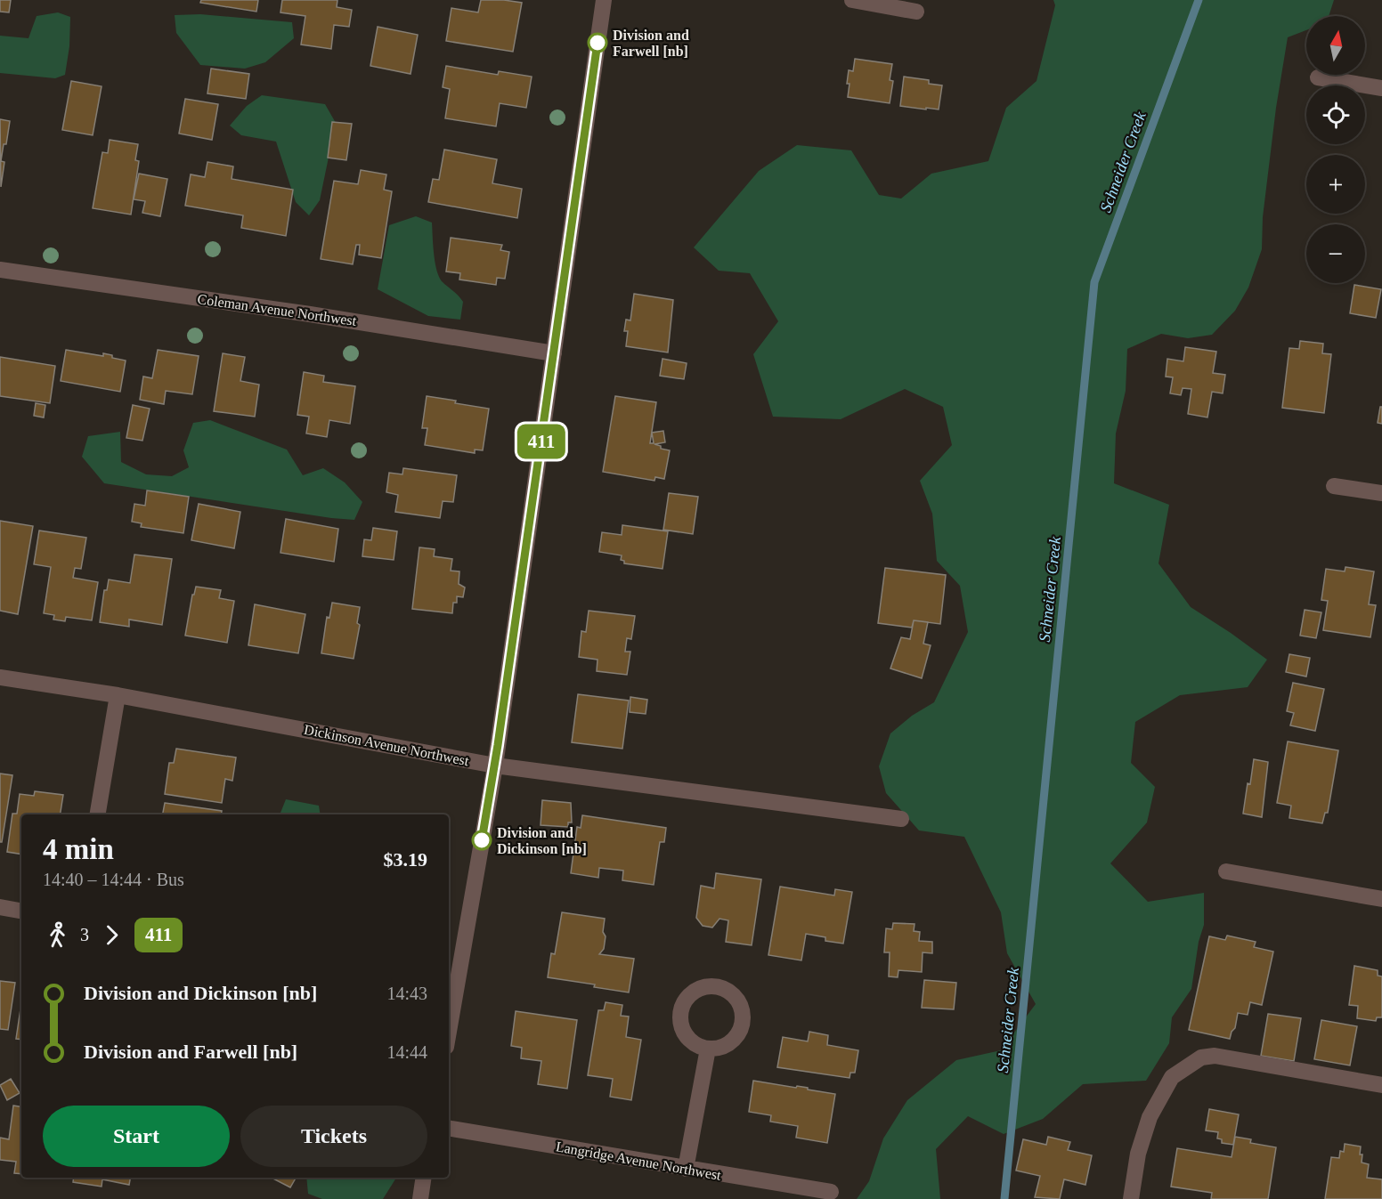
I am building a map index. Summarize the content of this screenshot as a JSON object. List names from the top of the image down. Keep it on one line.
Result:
{"streets":{"street":["Coleman Avenue Northwest","Dickinson Avenue Northwest","Langridge Avenue Northwest"]},"water":["Schneider Creek"],"places":["Division and Farwell [nb]","Division and Dickinson [nb]"],"lines":["bus line 411"],"north":"top","page":{"on_map":"411","map_buttons":["+","−"],"heading":["4 min","14:40 – 14:44 · Bus","$3.19"],"legs":["3","411"],"list":[{"name":"Division and Dickinson [nb]","value":"14:43"},{"name":"Division and Farwell [nb]","value":"14:44"}],"buttons":["Start","Tickets"]}}
